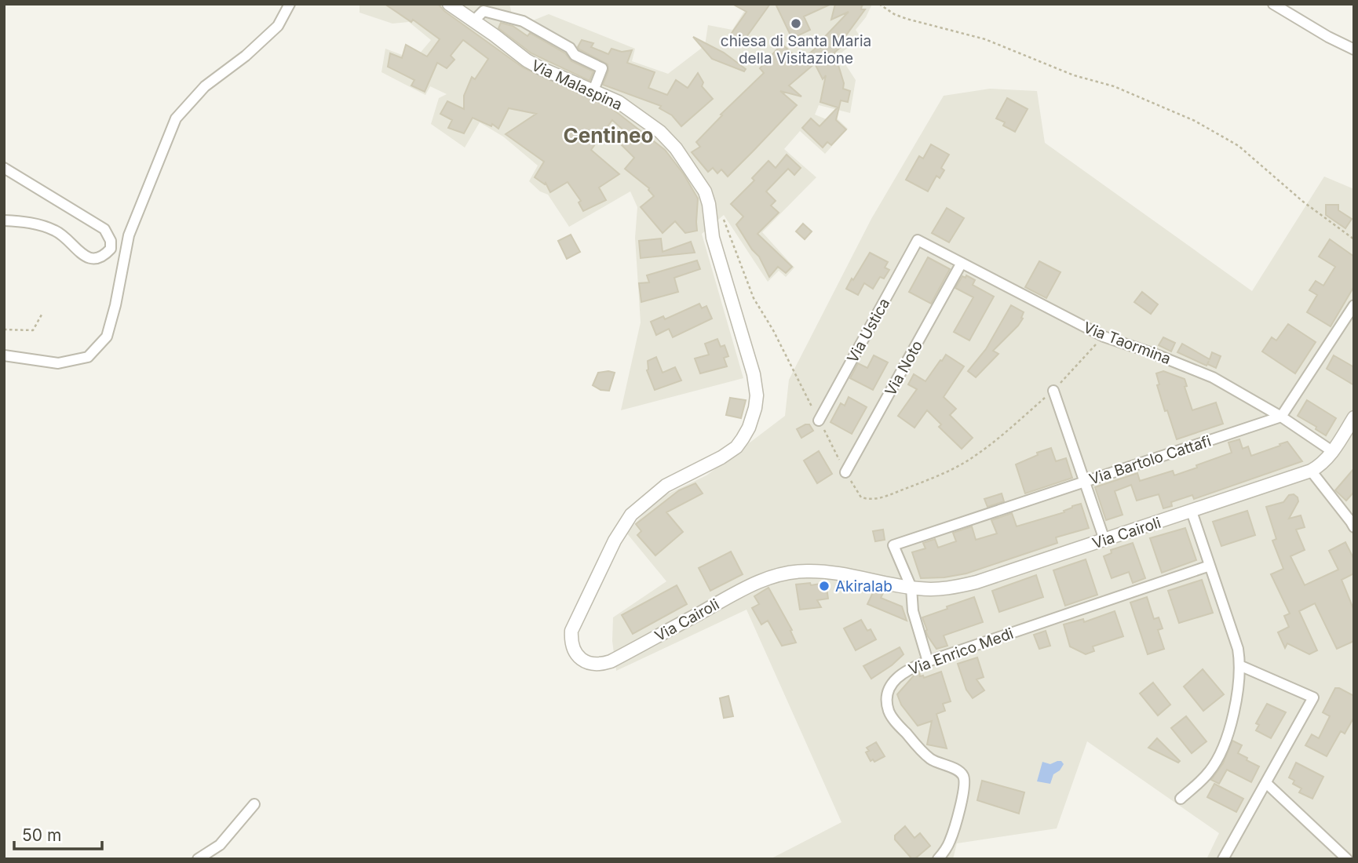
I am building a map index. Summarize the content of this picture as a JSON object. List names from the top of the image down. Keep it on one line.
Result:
{"streets":{"street":["Via Malaspina","Via Ustica","Via Taormina","Via Noto","Via Bartolo Cattafi","Via Cairoli","Via Enrico Medi"]},"crossings":[["Via Malaspina","Via Cairoli"],["Via Ustica","Via Taormina"],["Via Taormina","Via Noto"],["Via Taormina","Via Bartolo Cattafi"],["Via Taormina","Via Cairoli"],["Via Bartolo Cattafi","Via Cairoli"]],"districts":["Centineo"],"places":["chiesa di Santa Maria della Visitazione","Akiralab"],"scale_bar":"50 m"}
